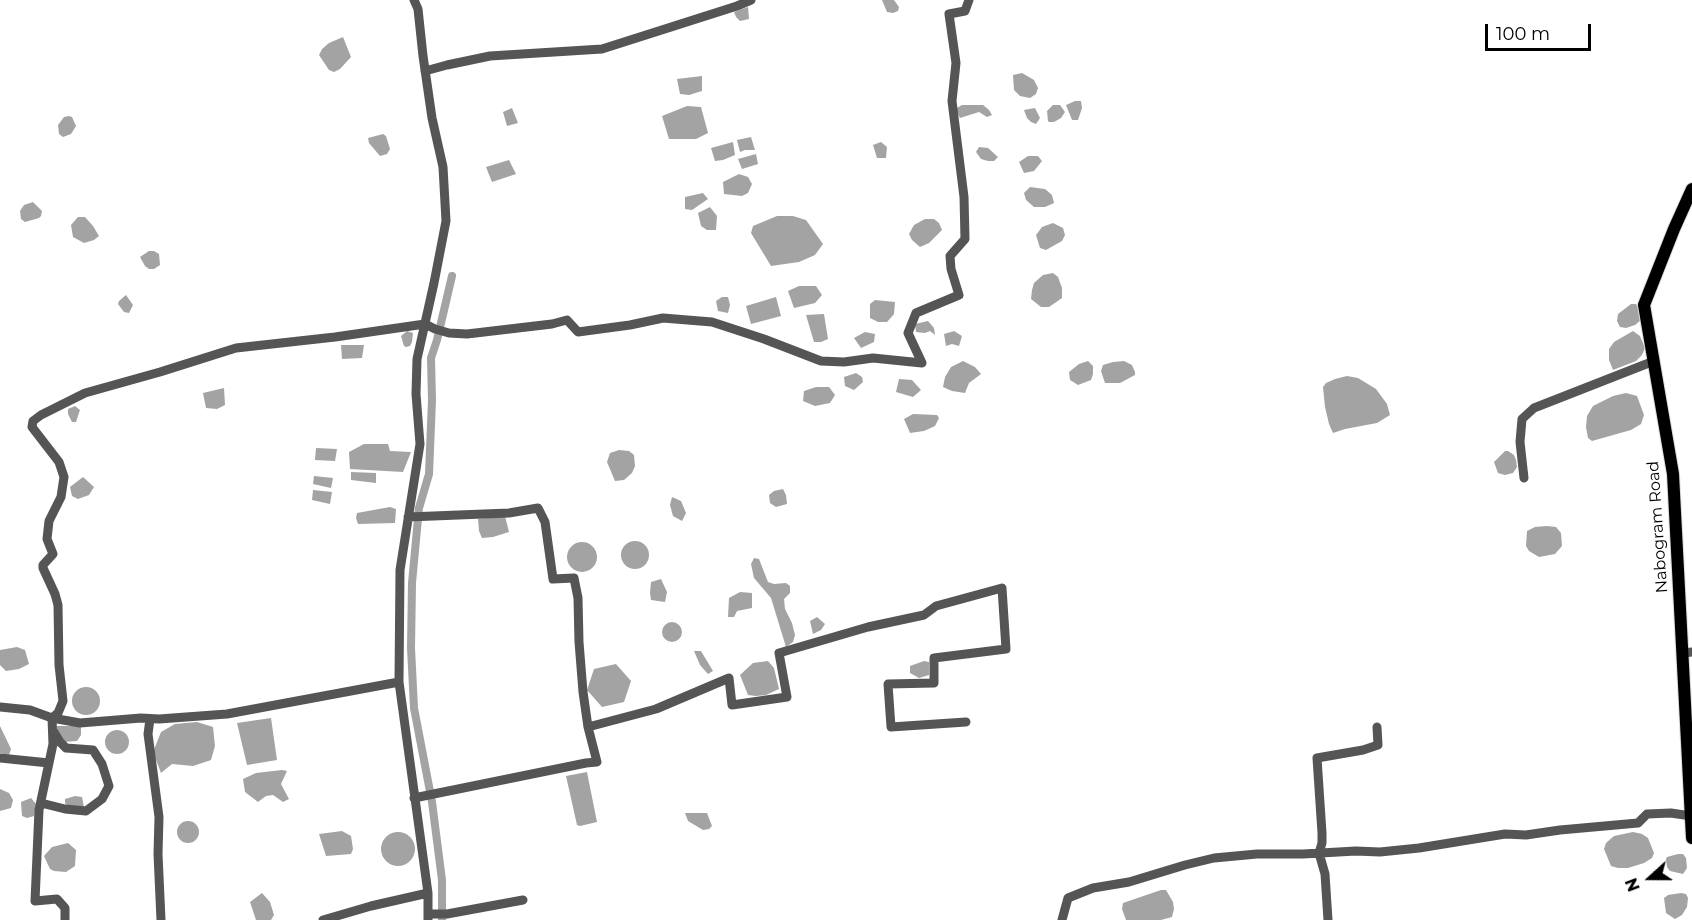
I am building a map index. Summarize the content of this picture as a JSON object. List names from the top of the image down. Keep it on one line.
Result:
{"streets":{"main road":["Nabogram Road"]},"scale_bar":"100 m","north":"left"}
